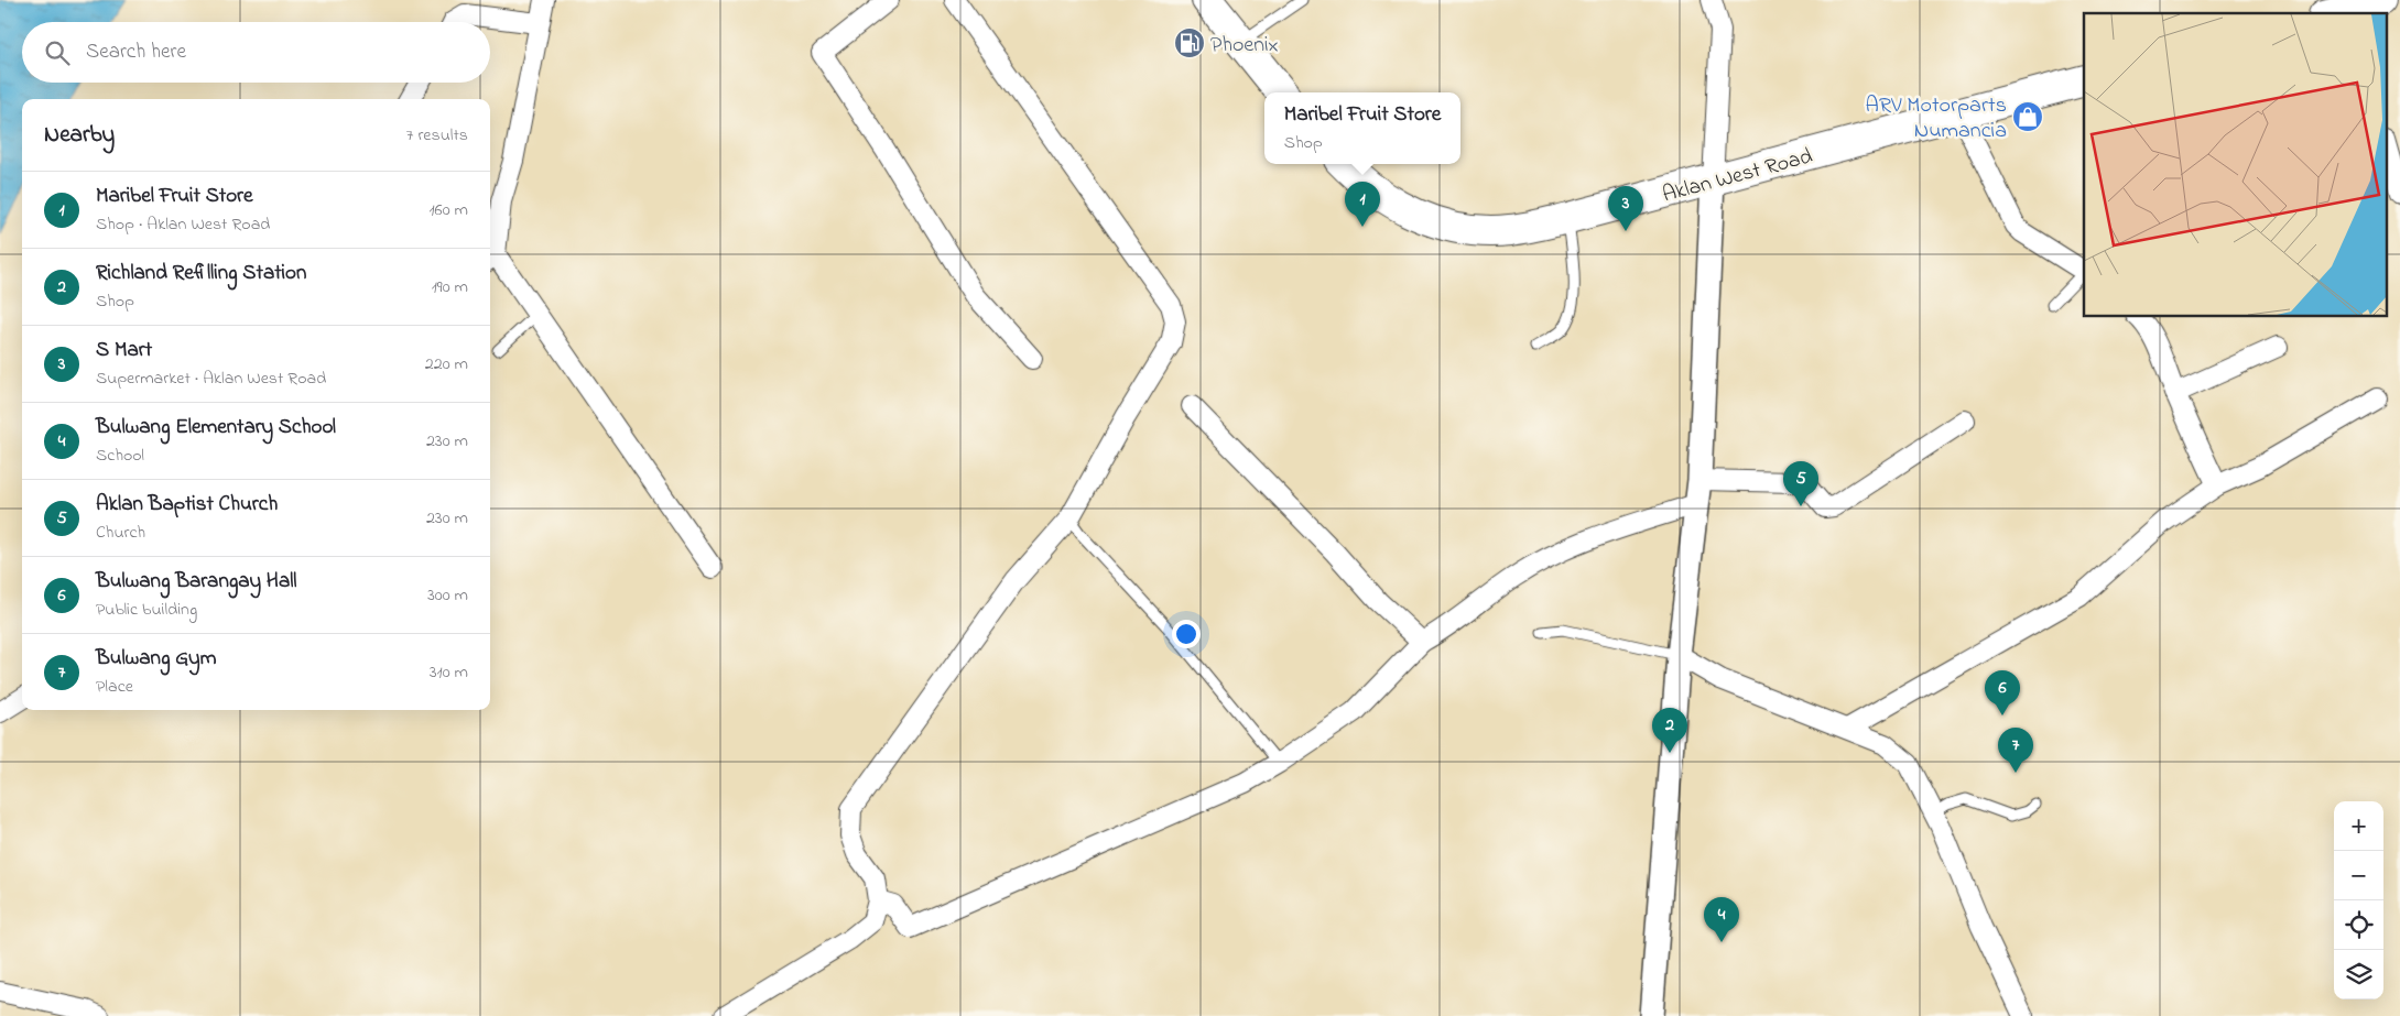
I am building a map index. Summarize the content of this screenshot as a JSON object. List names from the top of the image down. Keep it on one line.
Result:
{"streets":{"main road":["Aklan West Road"]},"places":{"fuel station":["Phoenix"],"shop":["ARV Motorparts Numancia"]},"page":{"search":"Search here","popup":["Maribel Fruit Store","Shop"],"heading":["Nearby","7 results"],"list":[{"mark":"1","name":"Maribel Fruit Store","note":"Shop · Aklan West Road","value":"160 m"},{"mark":"2","name":"Richland Refilling Station","note":"Shop","value":"190 m"},{"mark":"3","name":"S Mart","note":"Supermarket · Aklan West Road","value":"220 m"},{"mark":"4","name":"Bulwang Elementary School","note":"School","value":"230 m"},{"mark":"5","name":"Aklan Baptist Church","note":"Church","value":"230 m"},{"mark":"6","name":"Bulwang Barangay Hall","note":"Public building","value":"300 m"},{"mark":"7","name":"Bulwang Gym","note":"Place","value":"310 m"}],"pins":["1","3","5","6","2","7","4"],"map_buttons":["+","−"]}}
